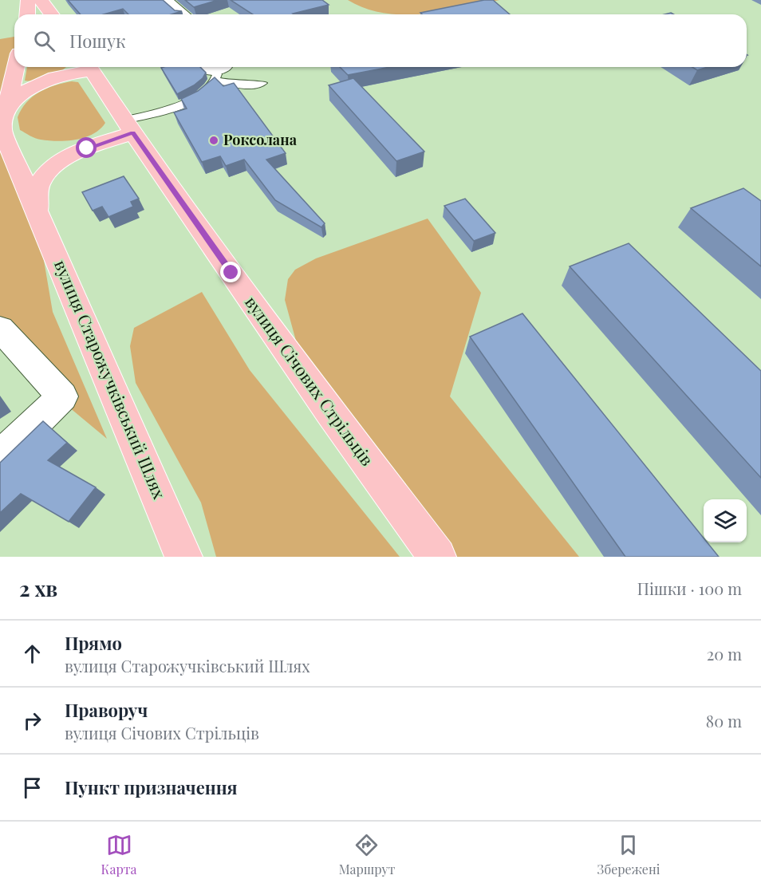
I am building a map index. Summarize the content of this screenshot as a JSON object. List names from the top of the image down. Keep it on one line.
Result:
{"streets":{"main road":["вулиця Старожучківський Шлях","вулиця Січових Стрільців"]},"crossings":[["вулиця Старожучківський Шлях","вулиця Січових Стрільців"]],"places":["Роксолана"],"page":{"search":"Пошук","heading":["2 хв","Пішки · 100 m"],"list":[["Прямо","вулиця Старожучківський Шлях","20 m"],["Праворуч","вулиця Січових Стрільців","80 m"],"Пункт призначення"],"nav":["Карта","Маршрут","Збережені"]}}
